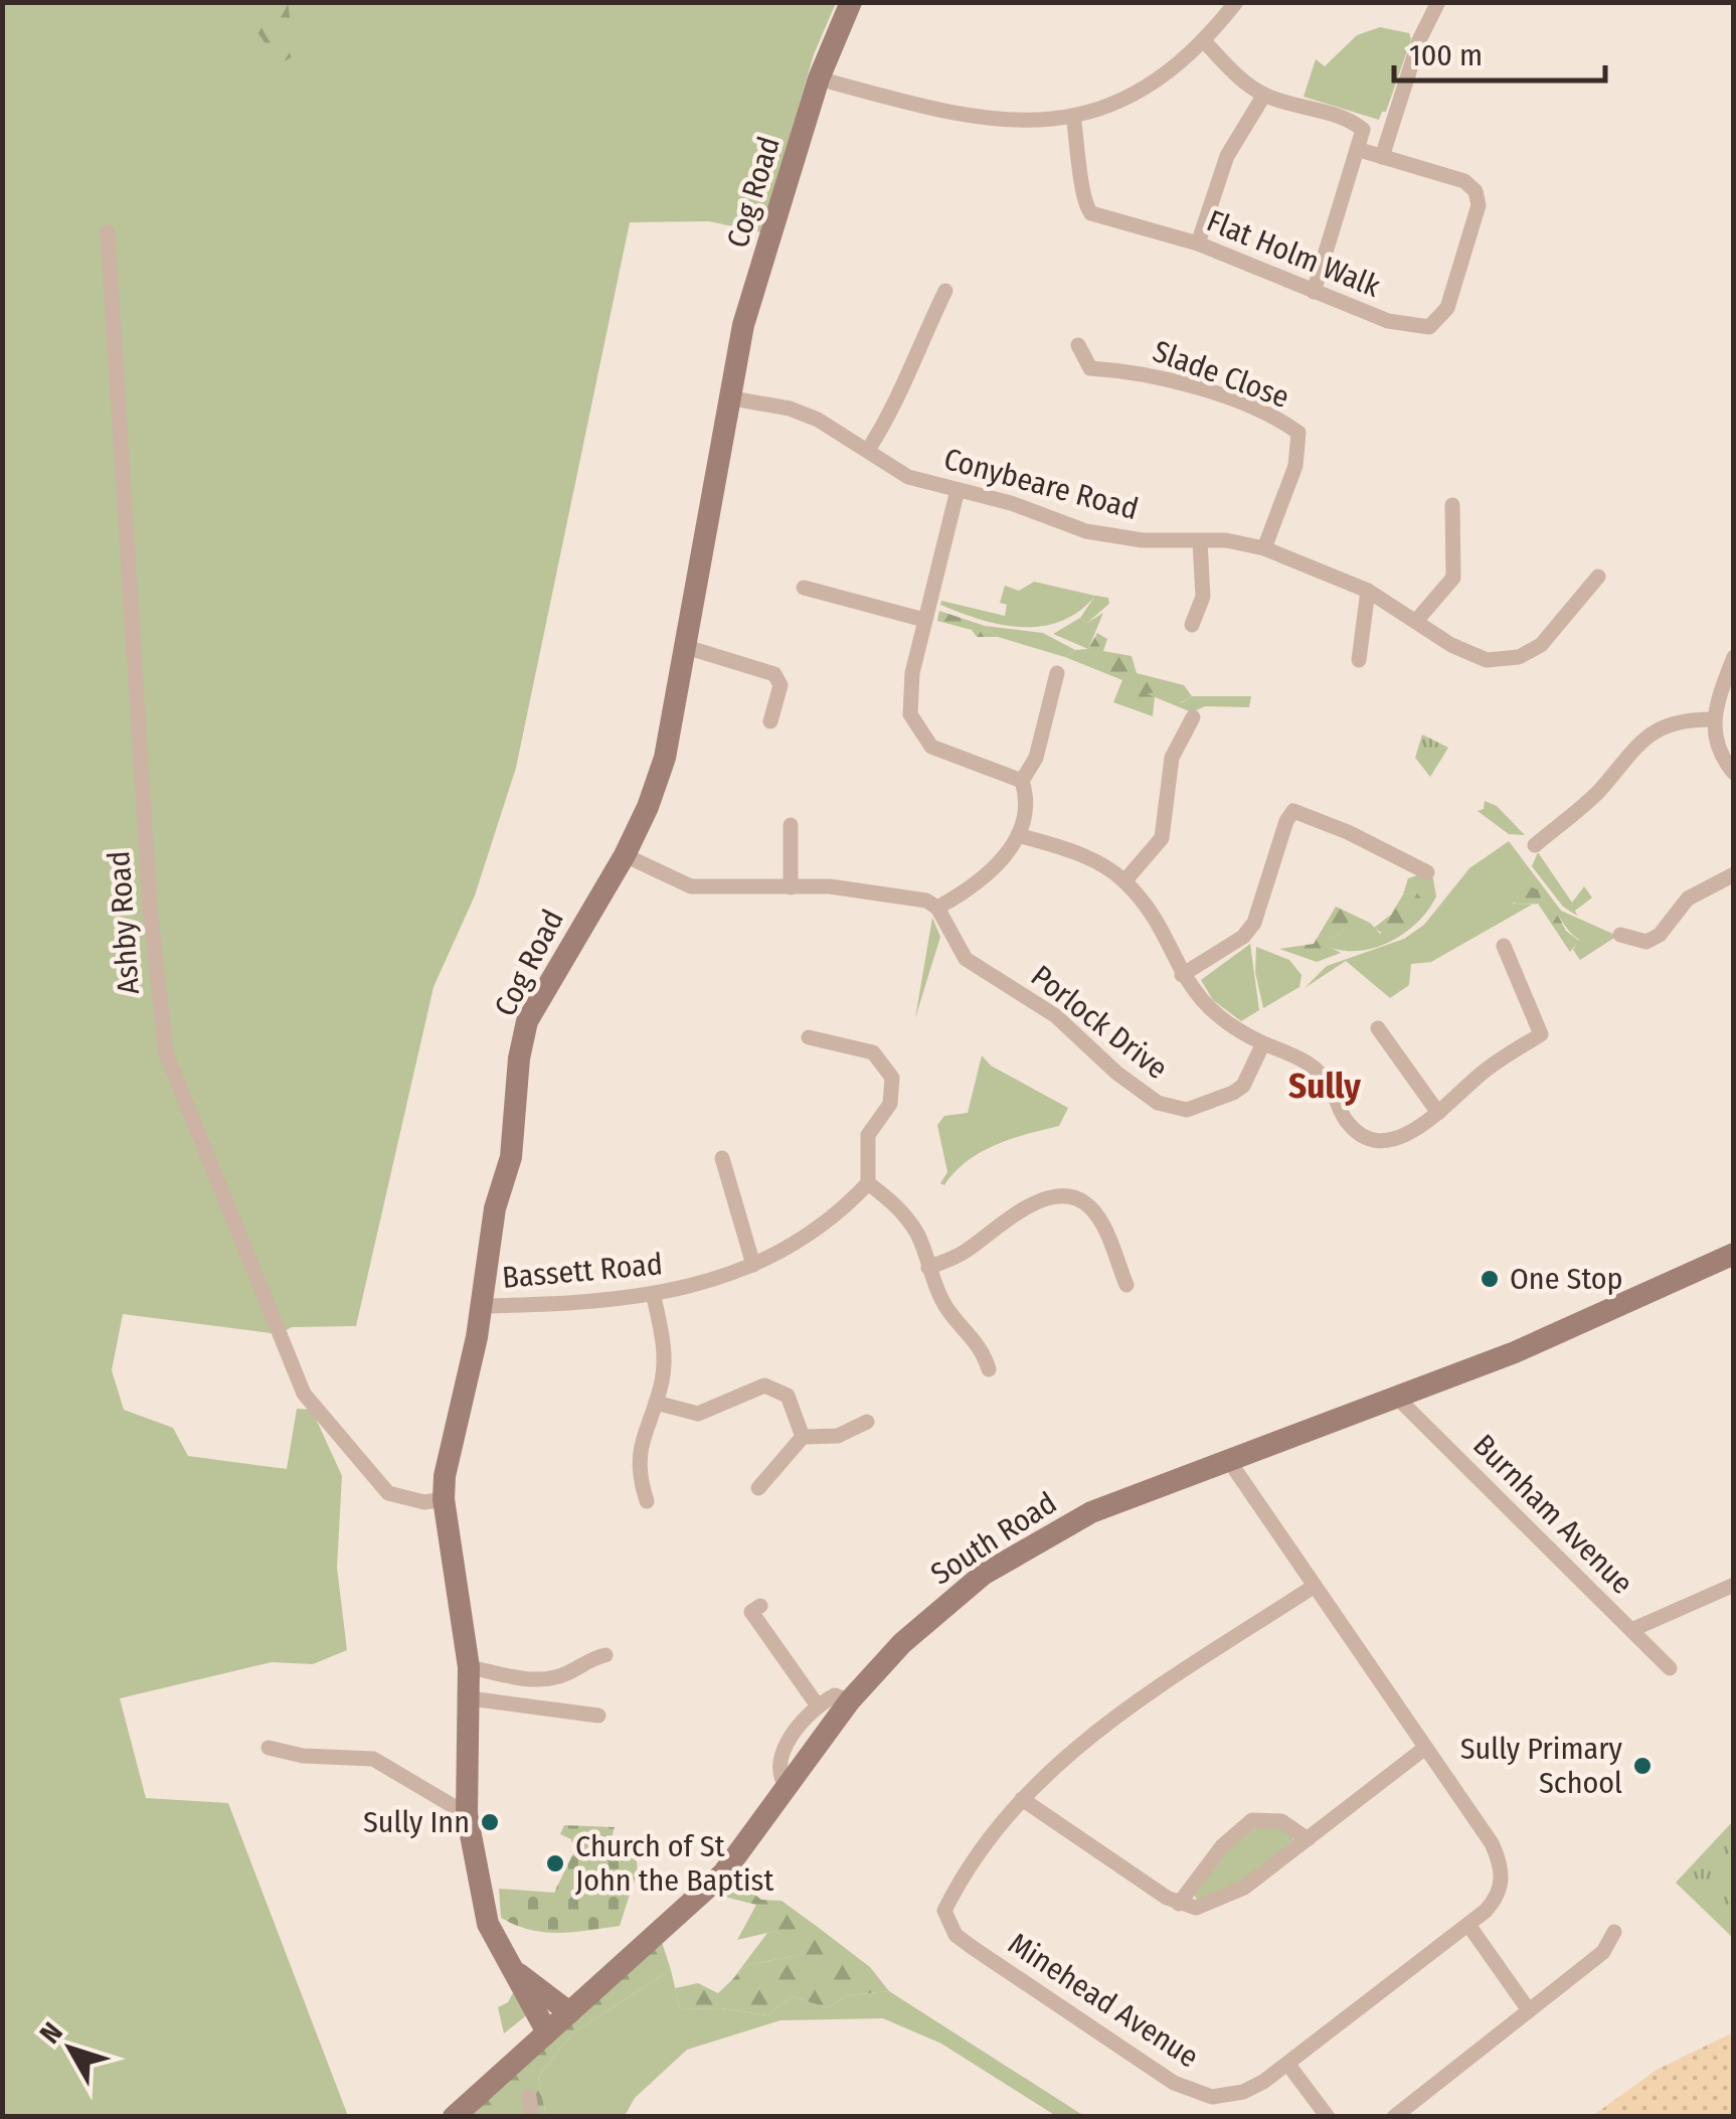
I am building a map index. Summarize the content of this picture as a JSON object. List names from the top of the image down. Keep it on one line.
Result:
{"streets":{"street":["Cog Road","Flat Holm Walk","Slade Close","Conybeare Road","Ashby Road","Porlock Drive","Bassett Road","Burnham Avenue","South Road","Minehead Avenue"]},"crossings":[["Cog Road","Conybeare Road"],["Cog Road","Ashby Road"],["Cog Road","Bassett Road"],["Cog Road","South Road"],["Slade Close","Conybeare Road"],["Burnham Avenue","South Road"],["South Road","Minehead Avenue"]],"districts":["Sully"],"places":["One Stop","Sully Primary School","Sully Inn","Church of St John the Baptist"],"scale_bar":"100 m","north":"top left"}
